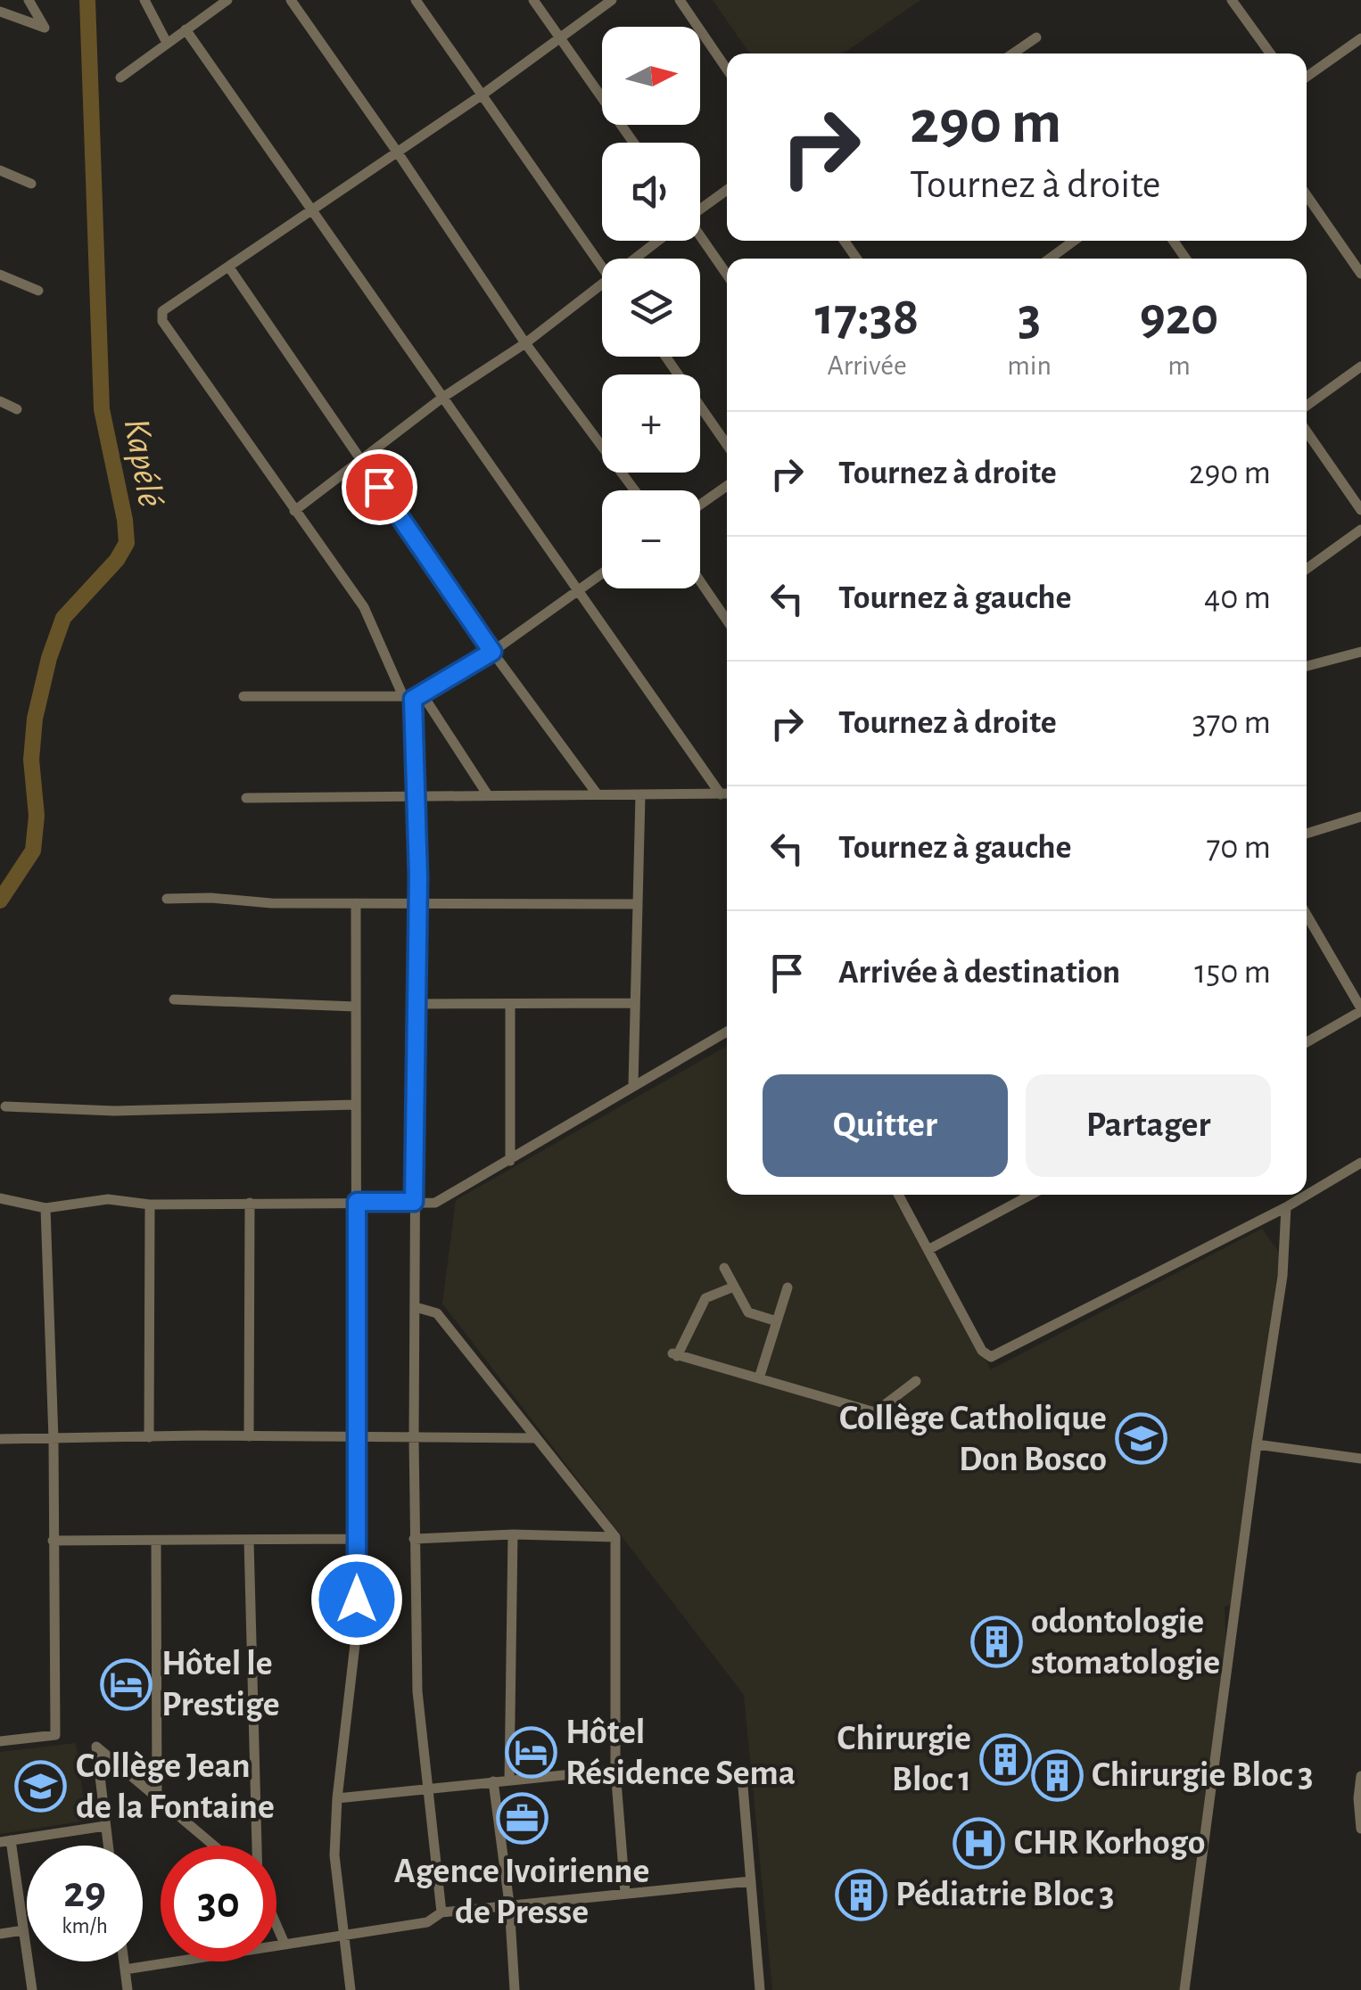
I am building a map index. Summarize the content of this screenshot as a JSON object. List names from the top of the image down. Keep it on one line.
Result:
{"water":["Kapélé"],"places":{"school or university":["Collège Catholique Don Bosco","Collège Jean de la Fontaine"],"building":["odontologie stomatologie","Chirurgie Bloc 1","Chirurgie Bloc 3","Pédiatrie Bloc 3"],"hotel":["Hôtel le Prestige","Hôtel Résidence Sema"],"office":["Agence Ivoirienne de Presse"],"hospital":["CHR Korhogo"]},"north":"right","page":{"map_buttons":["+","−"],"turn":["290 m","Tournez à droite"],"eta":["17:38","Arrivée","3","min","920","m"],"list":[{"name":"Tournez à droite","value":"290 m"},{"name":"Tournez à gauche","value":"40 m"},{"name":"Tournez à droite","value":"370 m"},{"name":"Tournez à gauche","value":"70 m"},{"name":"Arrivée à destination","value":"150 m"}],"buttons":["Quitter","Partager"],"speed":"29 km/h","limit":"30"}}
